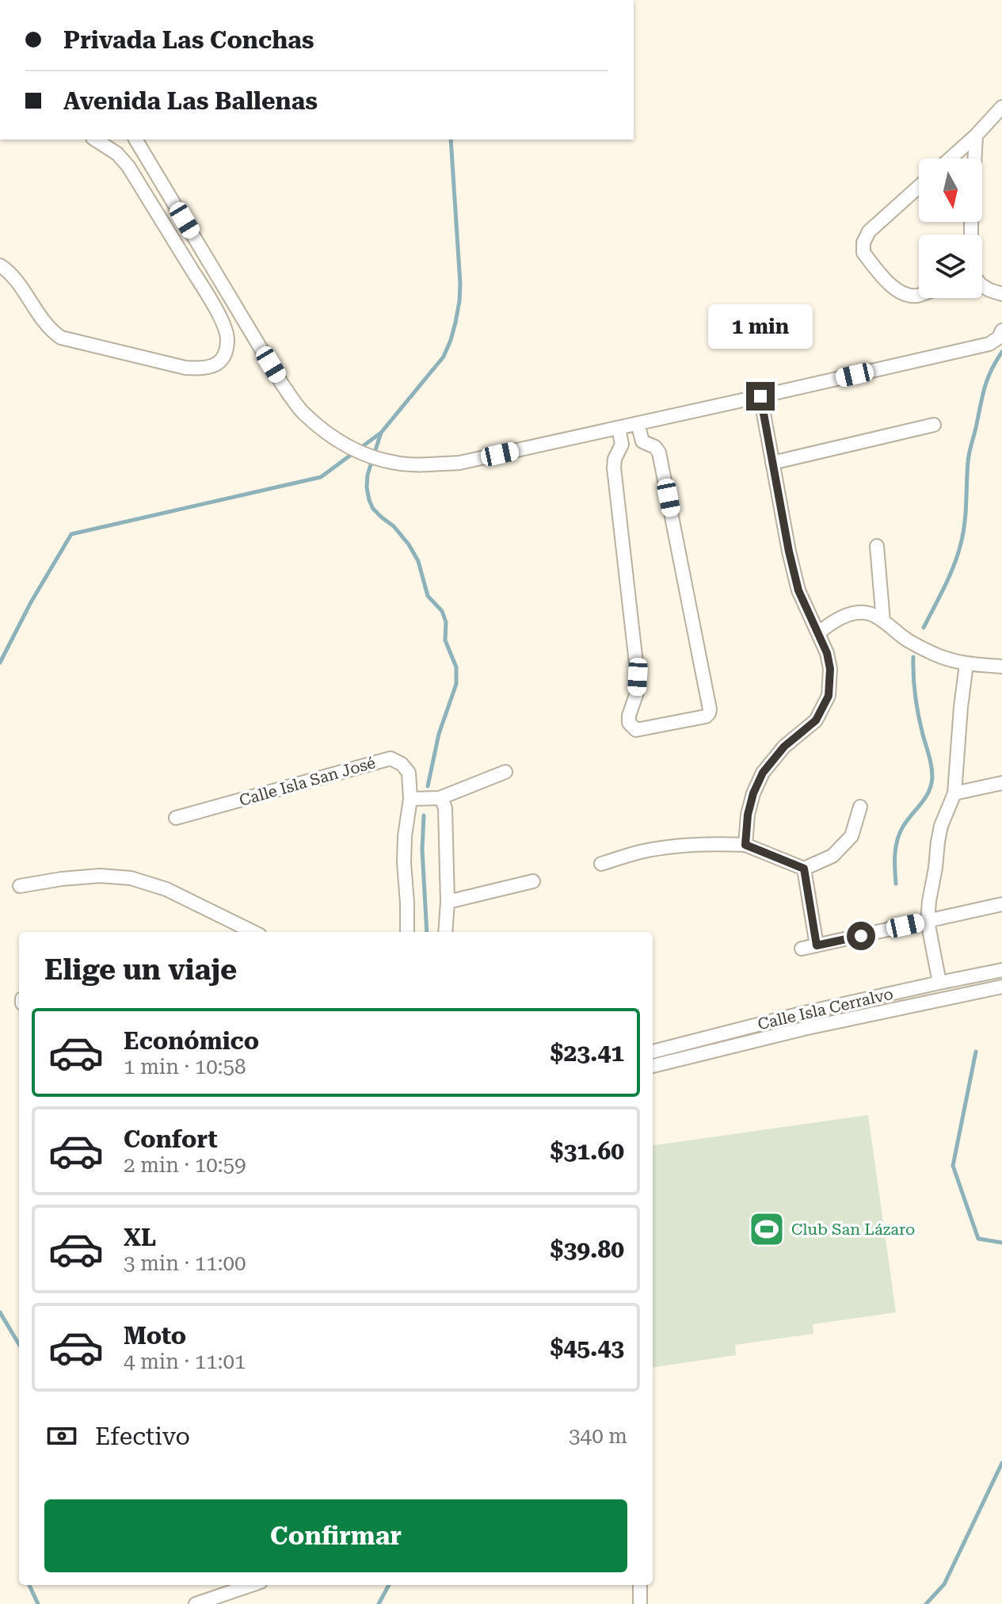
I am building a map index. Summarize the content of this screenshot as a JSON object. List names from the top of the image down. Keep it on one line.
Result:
{"streets":{"street":["Calle Isla San José","Calle Isla Cerralvo"]},"places":{"sports":["Club San Lázaro"]},"north":"bottom","page":{"banner":["Privada Las Conchas","Avenida Las Ballenas"],"bubble":"1 min","heading":"Elige un viaje","list":[{"name":"Económico","note":"1 min · 10:58","value":"$23.41"},{"name":"Confort","note":"2 min · 10:59","value":"$31.60"},{"name":"XL","note":"3 min · 11:00","value":"$39.80"},{"name":"Moto","note":"4 min · 11:01","value":"$45.43"}],"pay":["Efectivo","340 m"],"buttons":"Confirmar"}}
